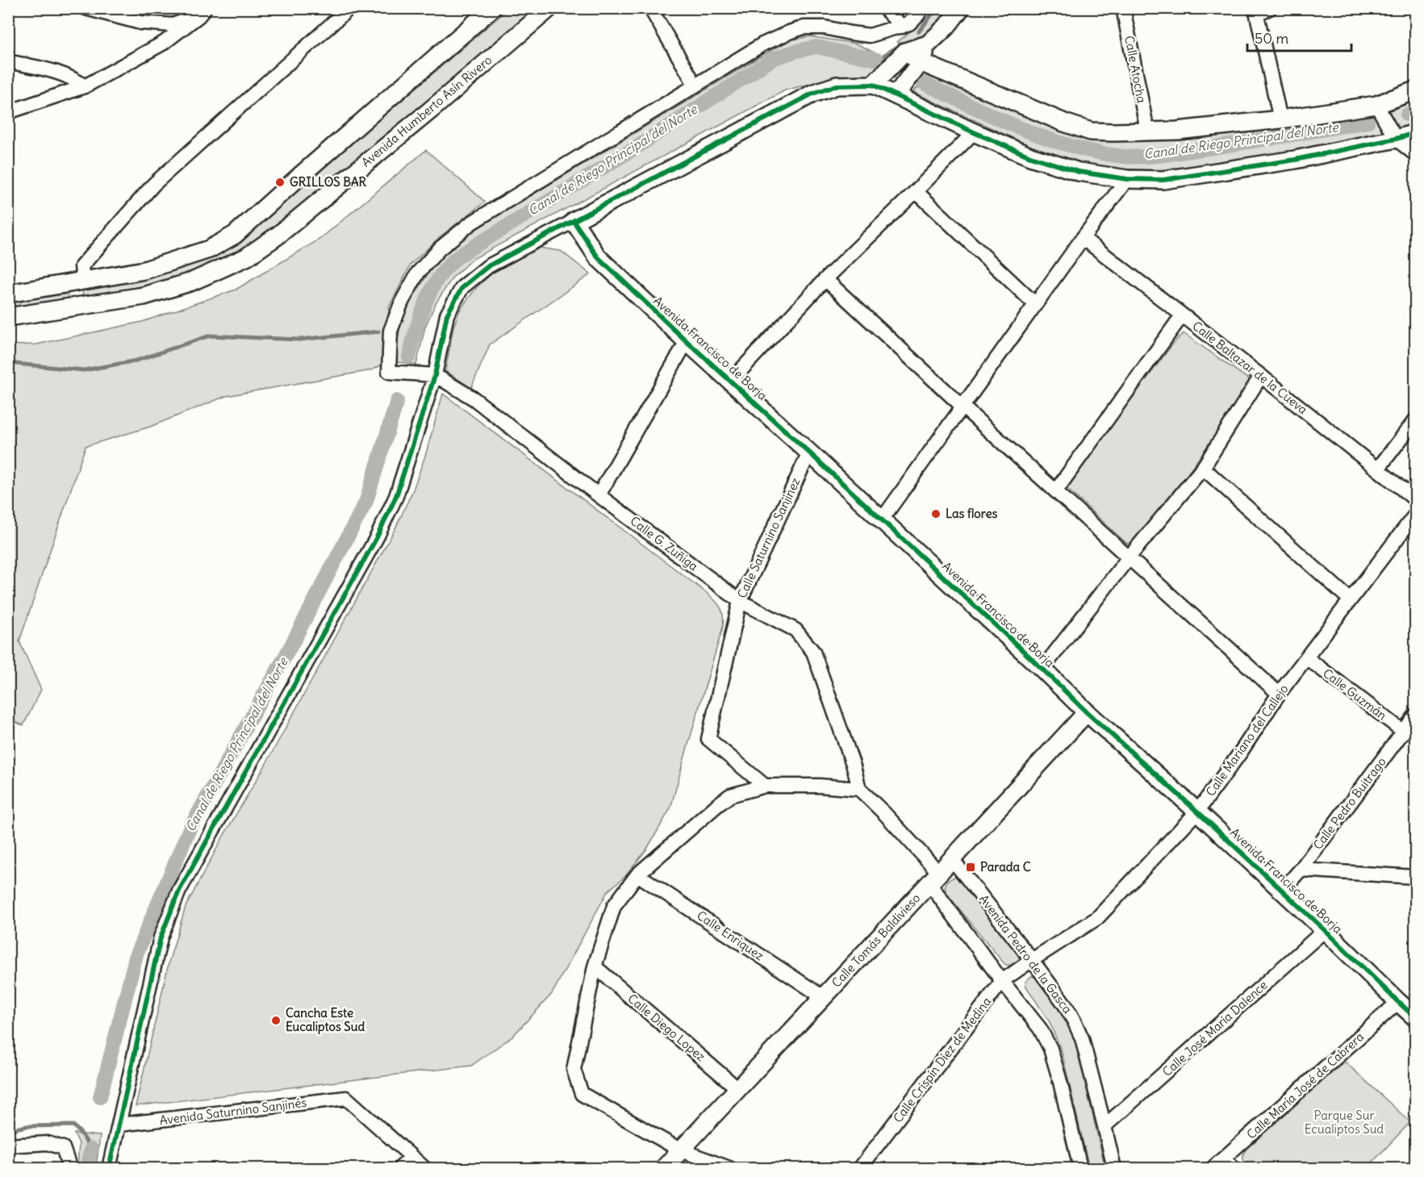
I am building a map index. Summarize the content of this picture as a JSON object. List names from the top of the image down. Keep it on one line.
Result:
{"streets":{"street":["Calle Atocha","Avenida Humberto Asín Rivero","Avenida Francisco de Borja","Calle Baltazar de la Cueva","Calle Saturnino Sanjinez","Calle G. Zuñiga","Calle Guzmán","Calle Mariano del Callejo","Calle Pedro Buitrago","Calle Enriquez","Calle Tomás Baldivieso","Avenida Pedro de la Gasca","Calle Diego Lopez","Calle José María Dalence","Calle Crispín Díez de Medina","Calle María José de Cabrera","Avenida Saturnino Sanjinés"]},"crossings":[["Avenida Francisco de Borja","Calle Saturnino Sanjinez"],["Avenida Francisco de Borja","Calle Mariano del Callejo"],["Avenida Francisco de Borja","Calle Pedro Buitrago"],["Avenida Francisco de Borja","Calle Tomás Baldivieso"],["Avenida Francisco de Borja","Calle José María Dalence"],["Avenida Francisco de Borja","Calle María José de Cabrera"],["Calle Saturnino Sanjinez","Calle G. Zuñiga"],["Calle Guzmán","Calle Mariano del Callejo"],["Calle Guzmán","Calle Pedro Buitrago"],["Calle Mariano del Callejo","Avenida Pedro de la Gasca"],["Calle Mariano del Callejo","Calle Crispín Díez de Medina"],["Calle Enriquez","Calle Tomás Baldivieso"],["Calle Tomás Baldivieso","Avenida Pedro de la Gasca"],["Calle Tomás Baldivieso","Calle Diego Lopez"],["Avenida Pedro de la Gasca","Calle José María Dalence"],["Avenida Pedro de la Gasca","Calle Crispín Díez de Medina"]],"water":["Canal de Riego Principal del Norte"],"parks":["Parque Sur Ecualiptos Sud"],"places":{"other":["GRILLOS BAR","Las flores","Cancha Este Eucaliptos Sud"],"transit":["Parada C"]},"scale_bar":"50 m"}
